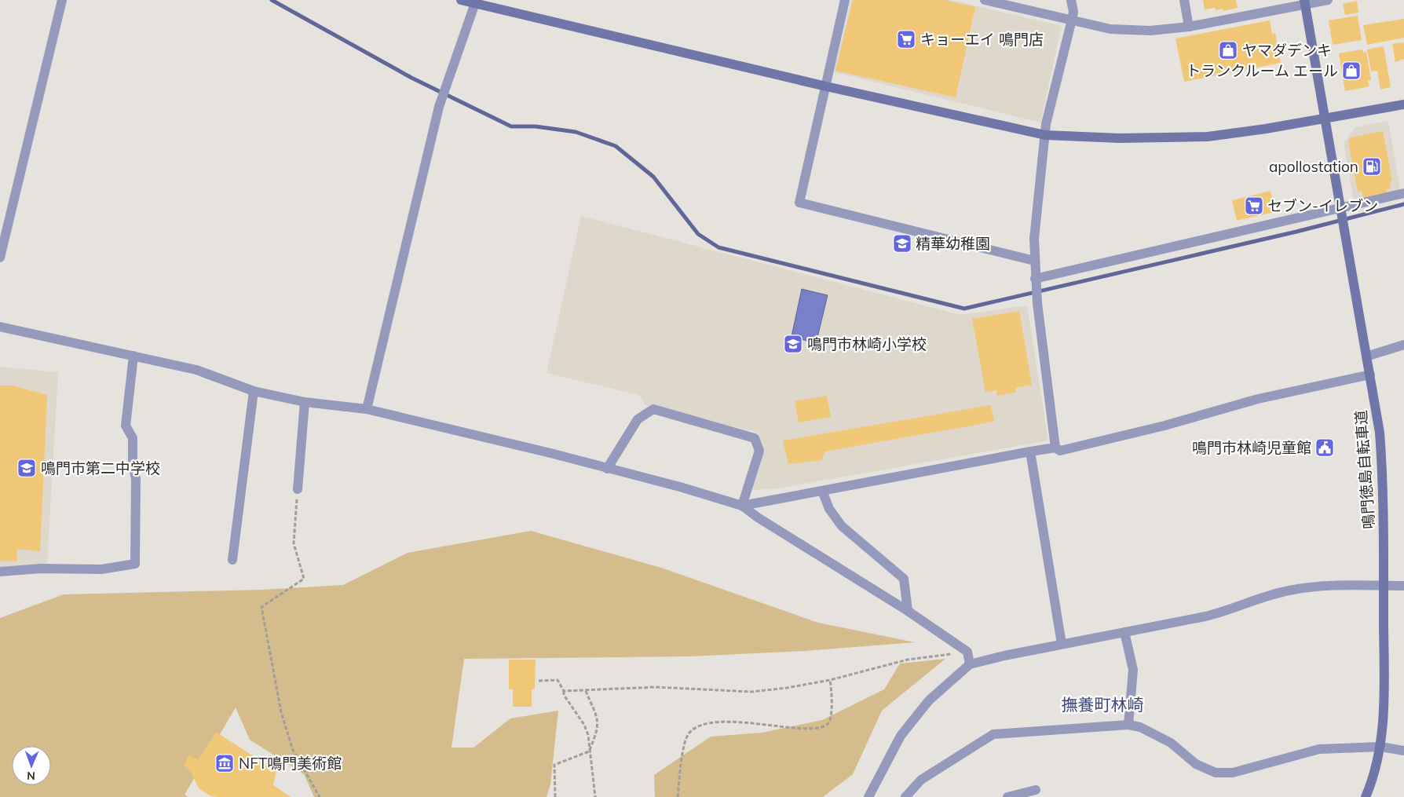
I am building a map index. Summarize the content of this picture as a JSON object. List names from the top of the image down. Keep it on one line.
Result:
{"streets":{"street":["鳴門徳島自転車道"]},"districts":["撫養町林崎"],"places":{"supermarket":["キョーエイ 鳴門店","セブン-イレブン"],"shop":["ヤマダデンキ","トランクルーム エール"],"fuel station":["apollostation"],"school or university":["精華幼稚園","鳴門市林崎小学校","鳴門市第二中学校"],"public building":["鳴門市林崎児童館"],"museum":["NFT鳴門美術館"]},"north":"bottom"}
